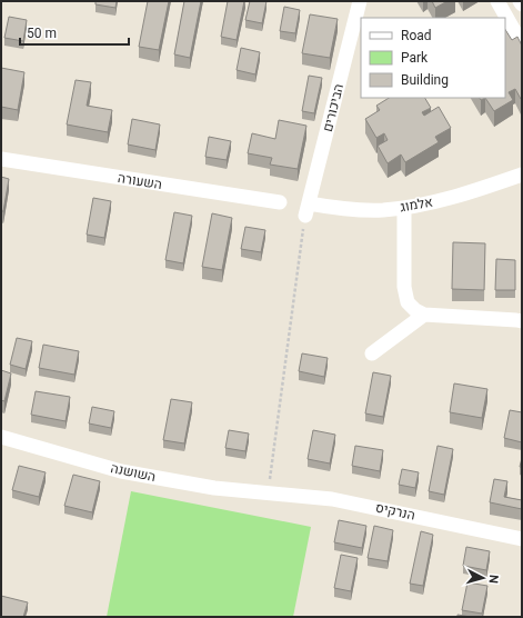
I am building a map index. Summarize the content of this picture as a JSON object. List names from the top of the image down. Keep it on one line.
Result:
{"streets":{"street":["הביכורים","השעורה","אלמוג","השושנה","הנרקיס"]},"crossings":[["הביכורים","אלמוג"],["השושנה","הנרקיס"]],"legend":["Road","Park","Building"],"scale_bar":"50 m","north":"right"}
